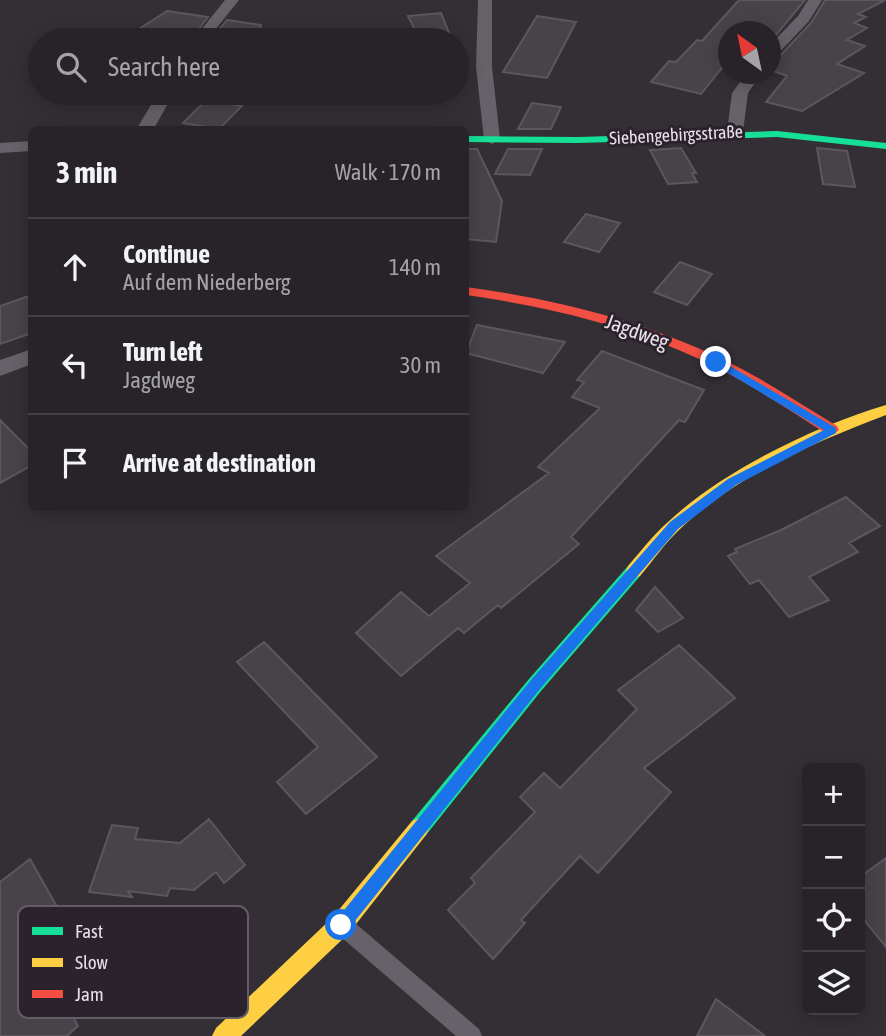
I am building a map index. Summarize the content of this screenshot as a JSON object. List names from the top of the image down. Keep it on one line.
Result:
{"streets":{"street":["Siebengebirgsstraße","Jagdweg"]},"legend":["Fast","Slow","Jam"],"north":"top left","page":{"search":"Search here","heading":["3 min","Walk · 170 m"],"list":[["Continue","Auf dem Niederberg","140 m"],["Turn left","Jagdweg","30 m"],"Arrive at destination"],"map_buttons":["+","−"]}}
